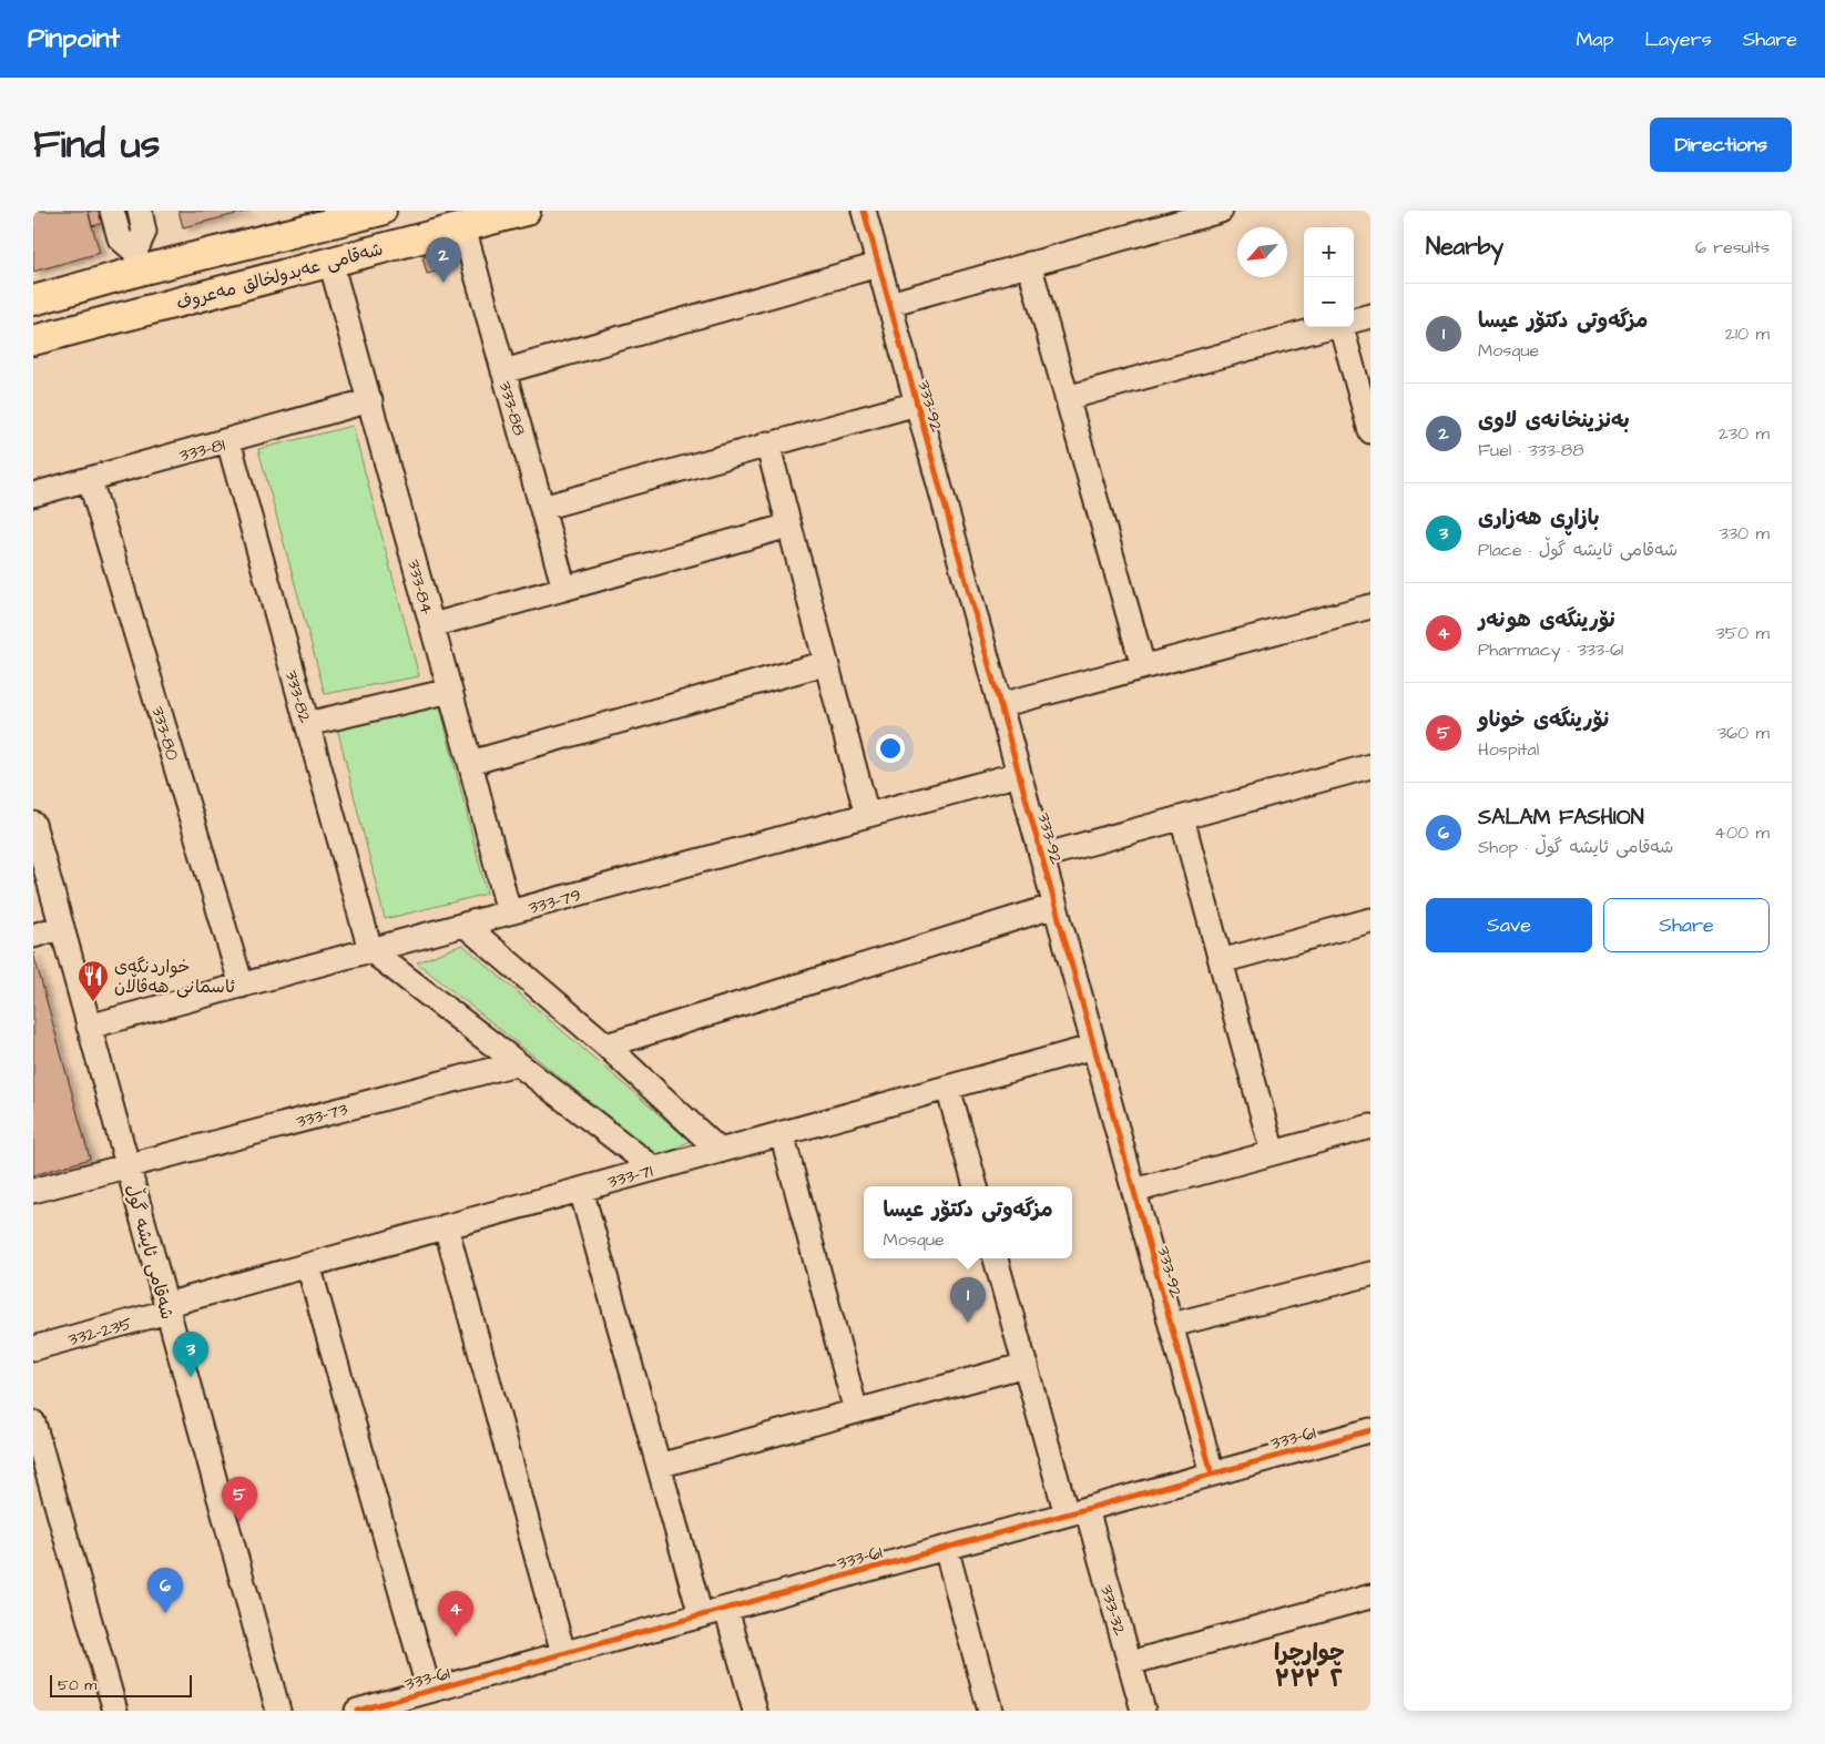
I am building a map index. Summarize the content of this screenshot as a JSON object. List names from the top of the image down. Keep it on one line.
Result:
{"streets":{"main road":["شەقامی عەبدولخالق مەعروف"],"street":["333-92","333-88","333-81","333-84","333-82","333-80","333-79","333-73","333-71","شەقامی ئایشە گوڵ","332-235","333-61","333-32"]},"crossings":[["شەقامی عەبدولخالق مەعروف","333-88"],["شەقامی عەبدولخالق مەعروف","333-84"],["333-92","333-79"],["333-92","333-71"],["333-92","333-61"],["333-81","333-84"],["333-81","333-82"],["333-81","333-80"],["333-84","333-79"],["333-82","333-79"],["333-80","333-79"],["333-79","شەقامی ئایشە گوڵ"],["333-73","شەقامی ئایشە گوڵ"],["333-71","شەقامی ئایشە گوڵ"],["333-71","332-235"],["شەقامی ئایشە گوڵ","332-235"],["333-61","333-32"]],"districts":["چوارچرا ٢ ٣٣٣"],"places":{"restaurant":["خواردنگەی ئاسمانی هەڤاڵان"]},"scale_bar":"50 m","north":"bottom left","page":{"header":"Pinpoint","nav":["Map","Layers","Share"],"title":"Find us","buttons":["Directions",["Save","Share"]],"heading":["Nearby","6 results"],"map_buttons":["+","−"],"pins":["2","1","3","5","6","4"],"list":[{"mark":"1","name":"مزگەوتی دکتۆر عیسا","note":"Mosque","value":"210 m"},{"mark":"2","name":"بەنزینخانەی لاوی","note":"Fuel · 333-88","value":"230 m"},{"mark":"3","name":"بازاڕی هەزاری","note":"Place · شەقامی ئایشە گوڵ","value":"330 m"},{"mark":"4","name":"نۆرینگەی هونەر","note":"Pharmacy · 333-61","value":"350 m"},{"mark":"5","name":"نۆرینگەی خوناو","note":"Hospital","value":"360 m"},{"mark":"6","name":"SALAM FASHION","note":"Shop · شەقامی ئایشە گوڵ","value":"400 m"}],"popup":["مزگەوتی دکتۆر عیسا","Mosque"],"scale":"50 m"}}
